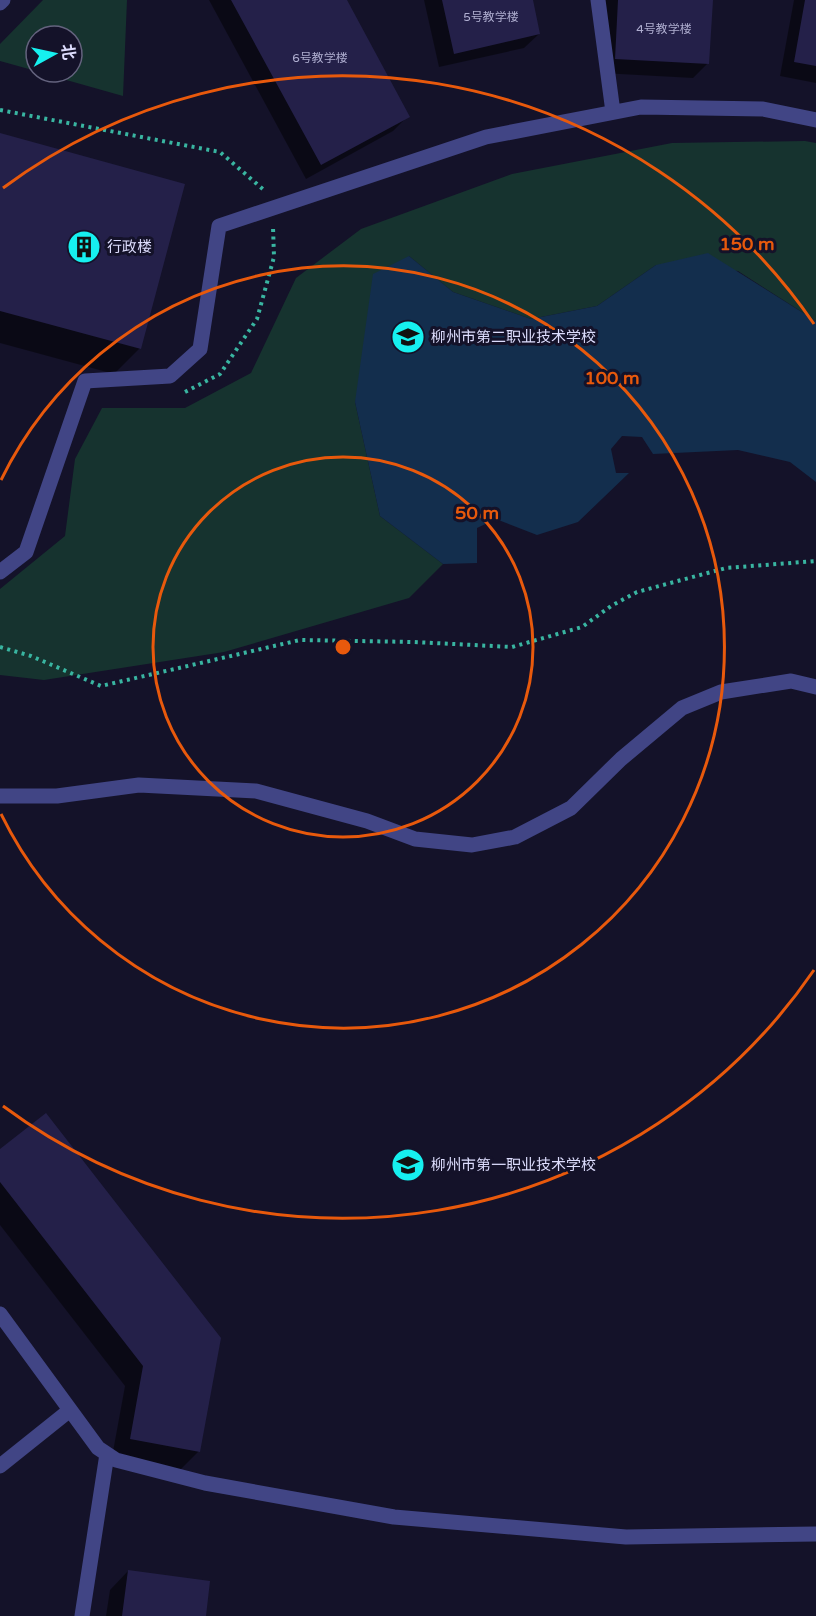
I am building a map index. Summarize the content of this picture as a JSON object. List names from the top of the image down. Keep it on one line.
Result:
{"places":{"building":["行政楼"],"school or university":["柳州市第二职业技术学校","柳州市第一职业技术学校"]},"house_numbers":["5号教学楼","4号教学楼","6号教学楼"],"north":"right","rings":["150 m","100 m","50 m"]}
